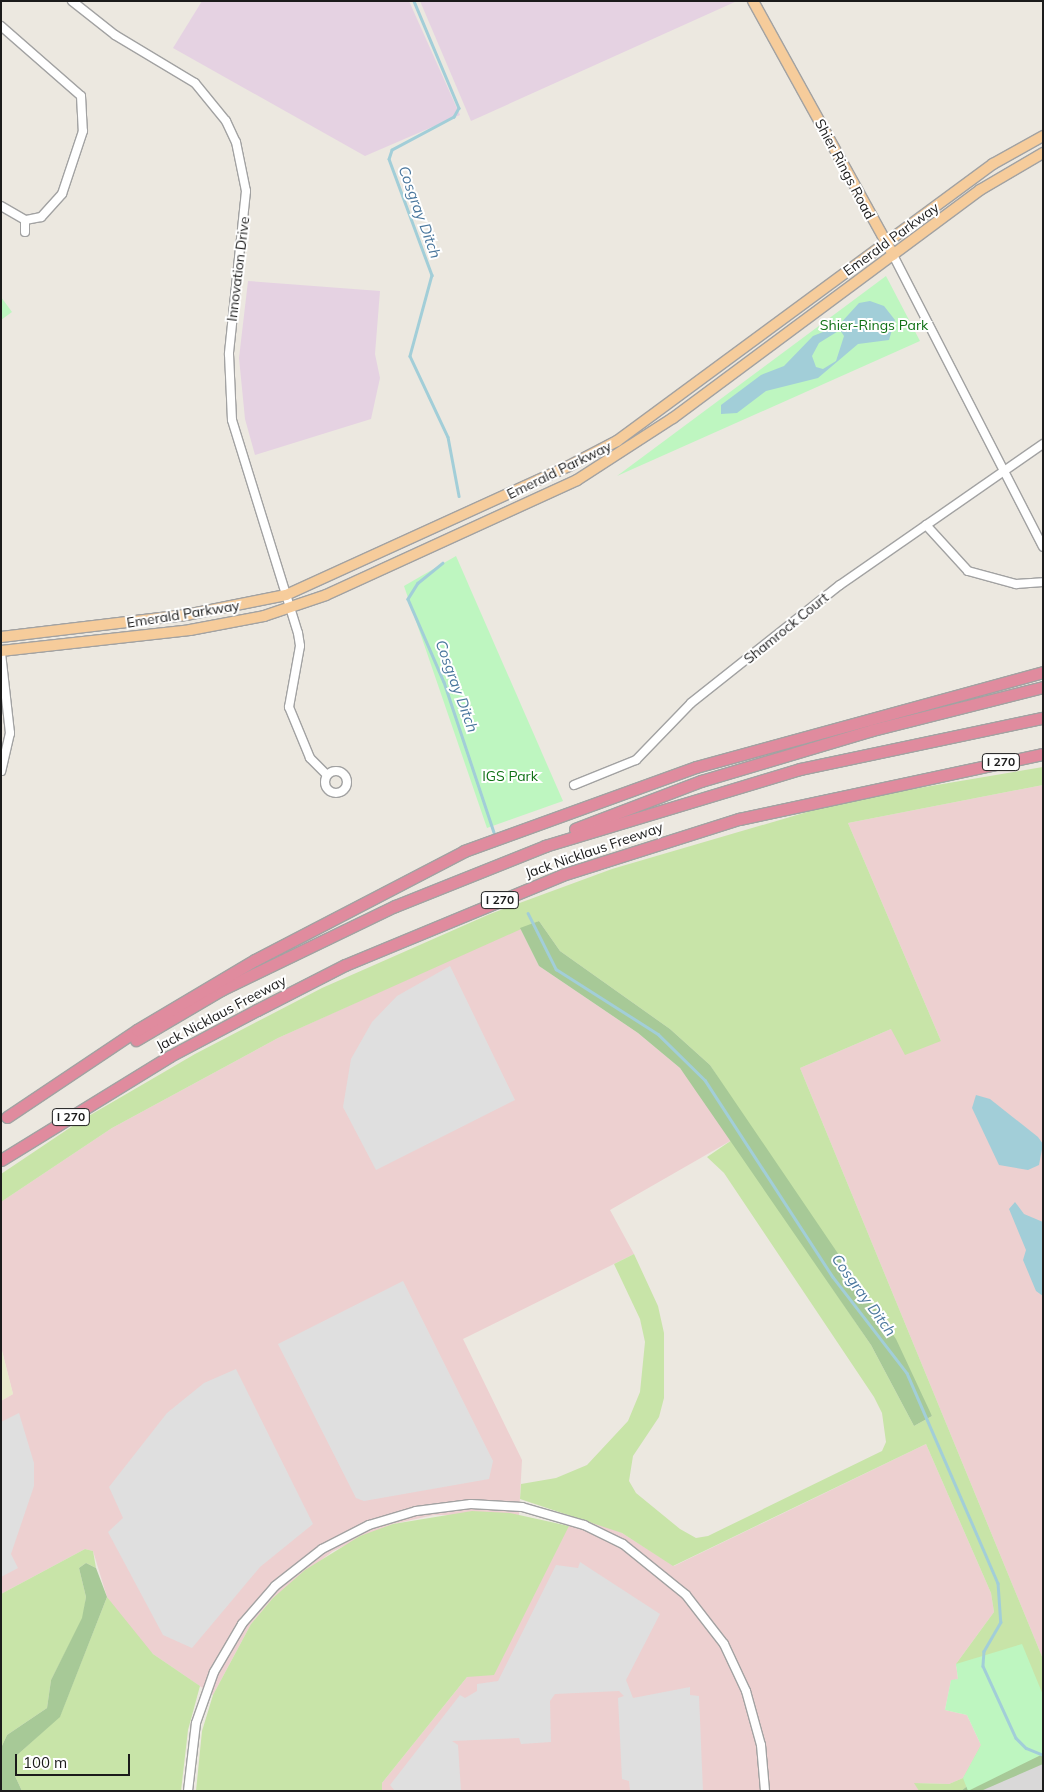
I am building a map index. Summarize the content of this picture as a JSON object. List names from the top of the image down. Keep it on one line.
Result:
{"streets":{"highway":["I 270","Jack Nicklaus Freeway"],"main road":["Shier Rings Road","Emerald Parkway"],"street":["Innovation Drive","Shamrock Court"]},"crossings":[["Shier Rings Road","Emerald Parkway"],["Shier Rings Road","Shamrock Court"],["Emerald Parkway","Innovation Drive"]],"water":["Cosgray Ditch"],"parks":["Shier-Rings Park","IGS Park"],"scale_bar":"100 m"}
